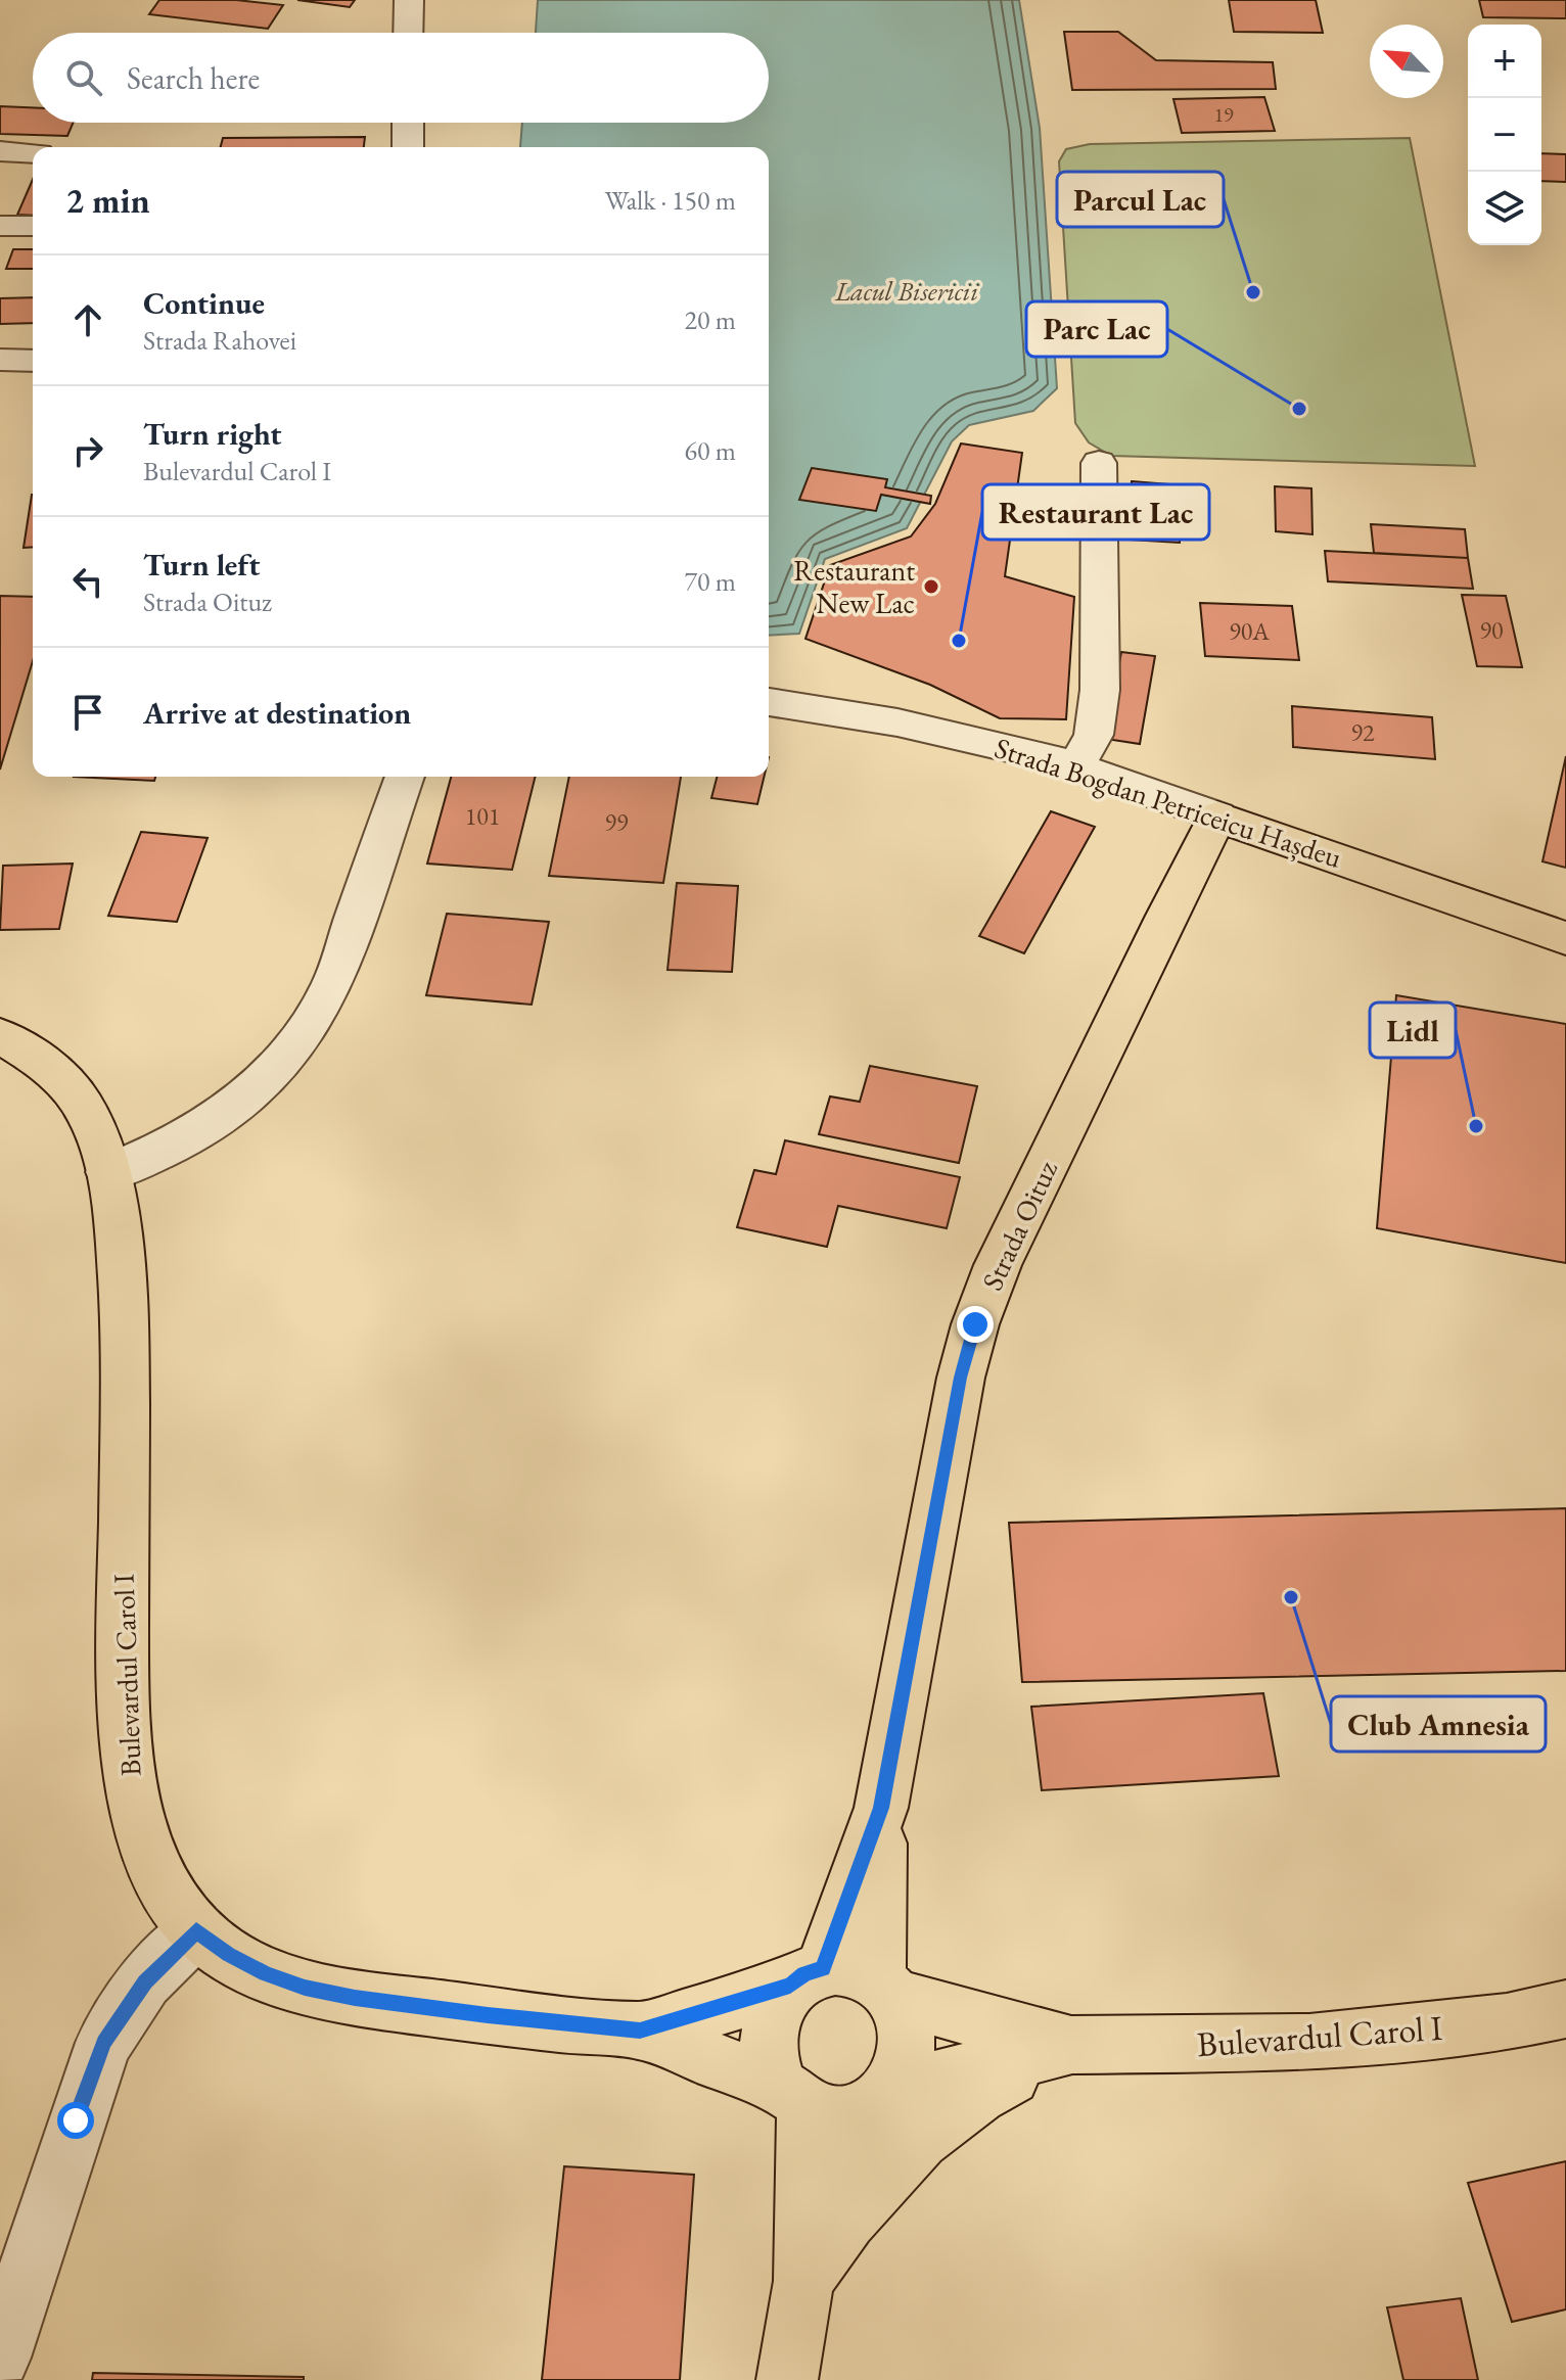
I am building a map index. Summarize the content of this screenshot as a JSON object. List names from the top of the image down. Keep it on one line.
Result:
{"streets":{"main road":["Strada Bogdan Petriceicu Hașdeu","Strada Oituz","Bulevardul Carol I"]},"crossings":[["Strada Bogdan Petriceicu Hașdeu","Strada Oituz"],["Strada Oituz","Bulevardul Carol I"]],"water":["Lacul Bisericii"],"places":["Parcul Lac","Parc Lac","Restaurant New Lac","Restaurant Lac","Lidl","Club Amnesia"],"house_numbers":["19","90","90A","92","101","99"],"north":"top left","page":{"map_buttons":["+","−"],"search":"Search here","heading":["2 min","Walk · 150 m"],"list":[["Continue","Strada Rahovei","20 m"],["Turn right","Bulevardul Carol I","60 m"],["Turn left","Strada Oituz","70 m"],"Arrive at destination"]}}
